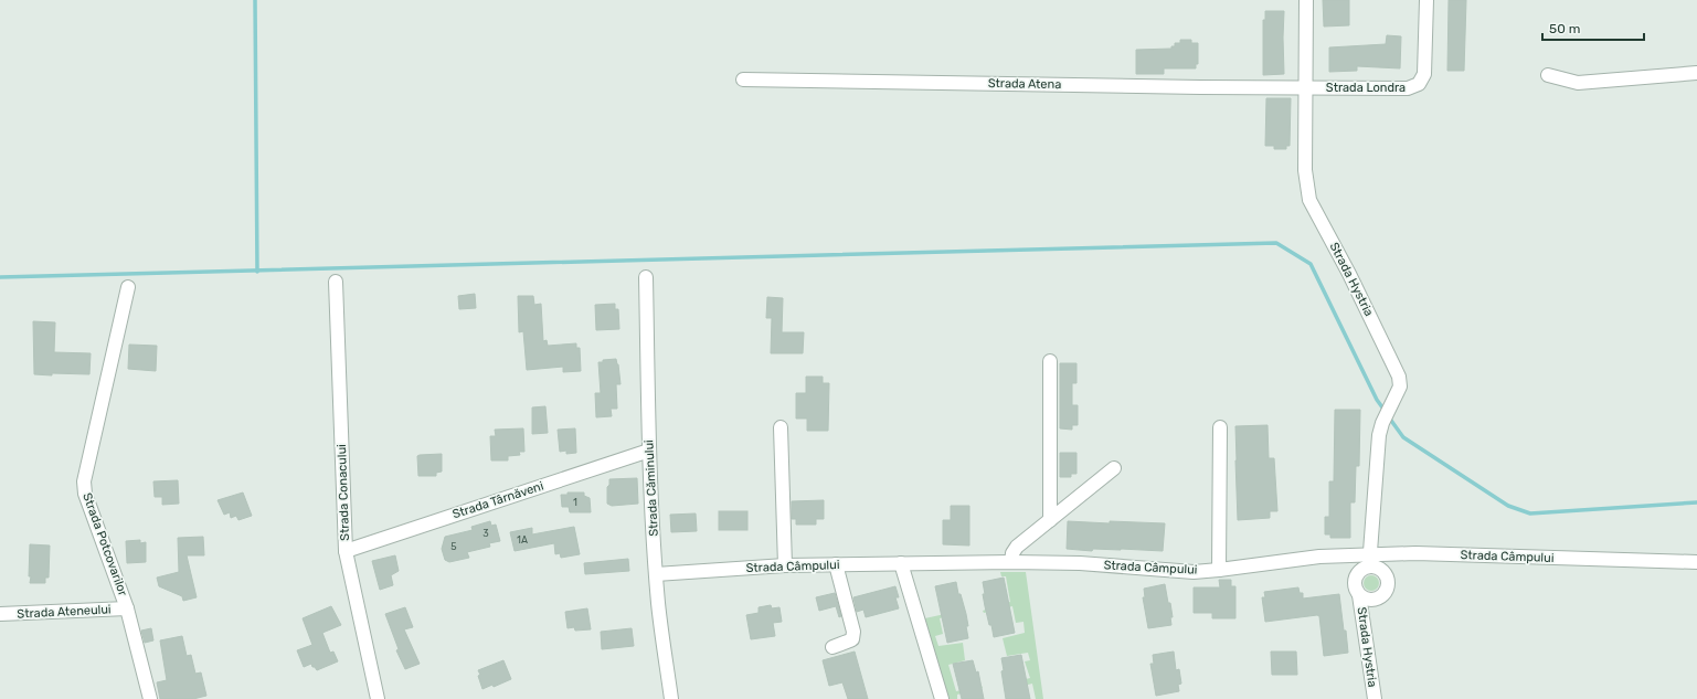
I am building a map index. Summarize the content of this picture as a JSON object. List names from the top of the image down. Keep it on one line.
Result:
{"streets":{"street":["Strada Atena","Strada Londra","Strada Hystria","Strada Căminului","Strada Conacului","Strada Târnăveni","Strada Potcovarilor","Strada Câmpului","Strada Ateneului"]},"crossings":[["Strada Atena","Strada Londra"],["Strada Atena","Strada Hystria"],["Strada Londra","Strada Hystria"],["Strada Hystria","Strada Câmpului"],["Strada Căminului","Strada Târnăveni"],["Strada Căminului","Strada Câmpului"],["Strada Conacului","Strada Târnăveni"],["Strada Potcovarilor","Strada Ateneului"]],"house_numbers":["1","3","1A","5"],"scale_bar":"50 m"}
